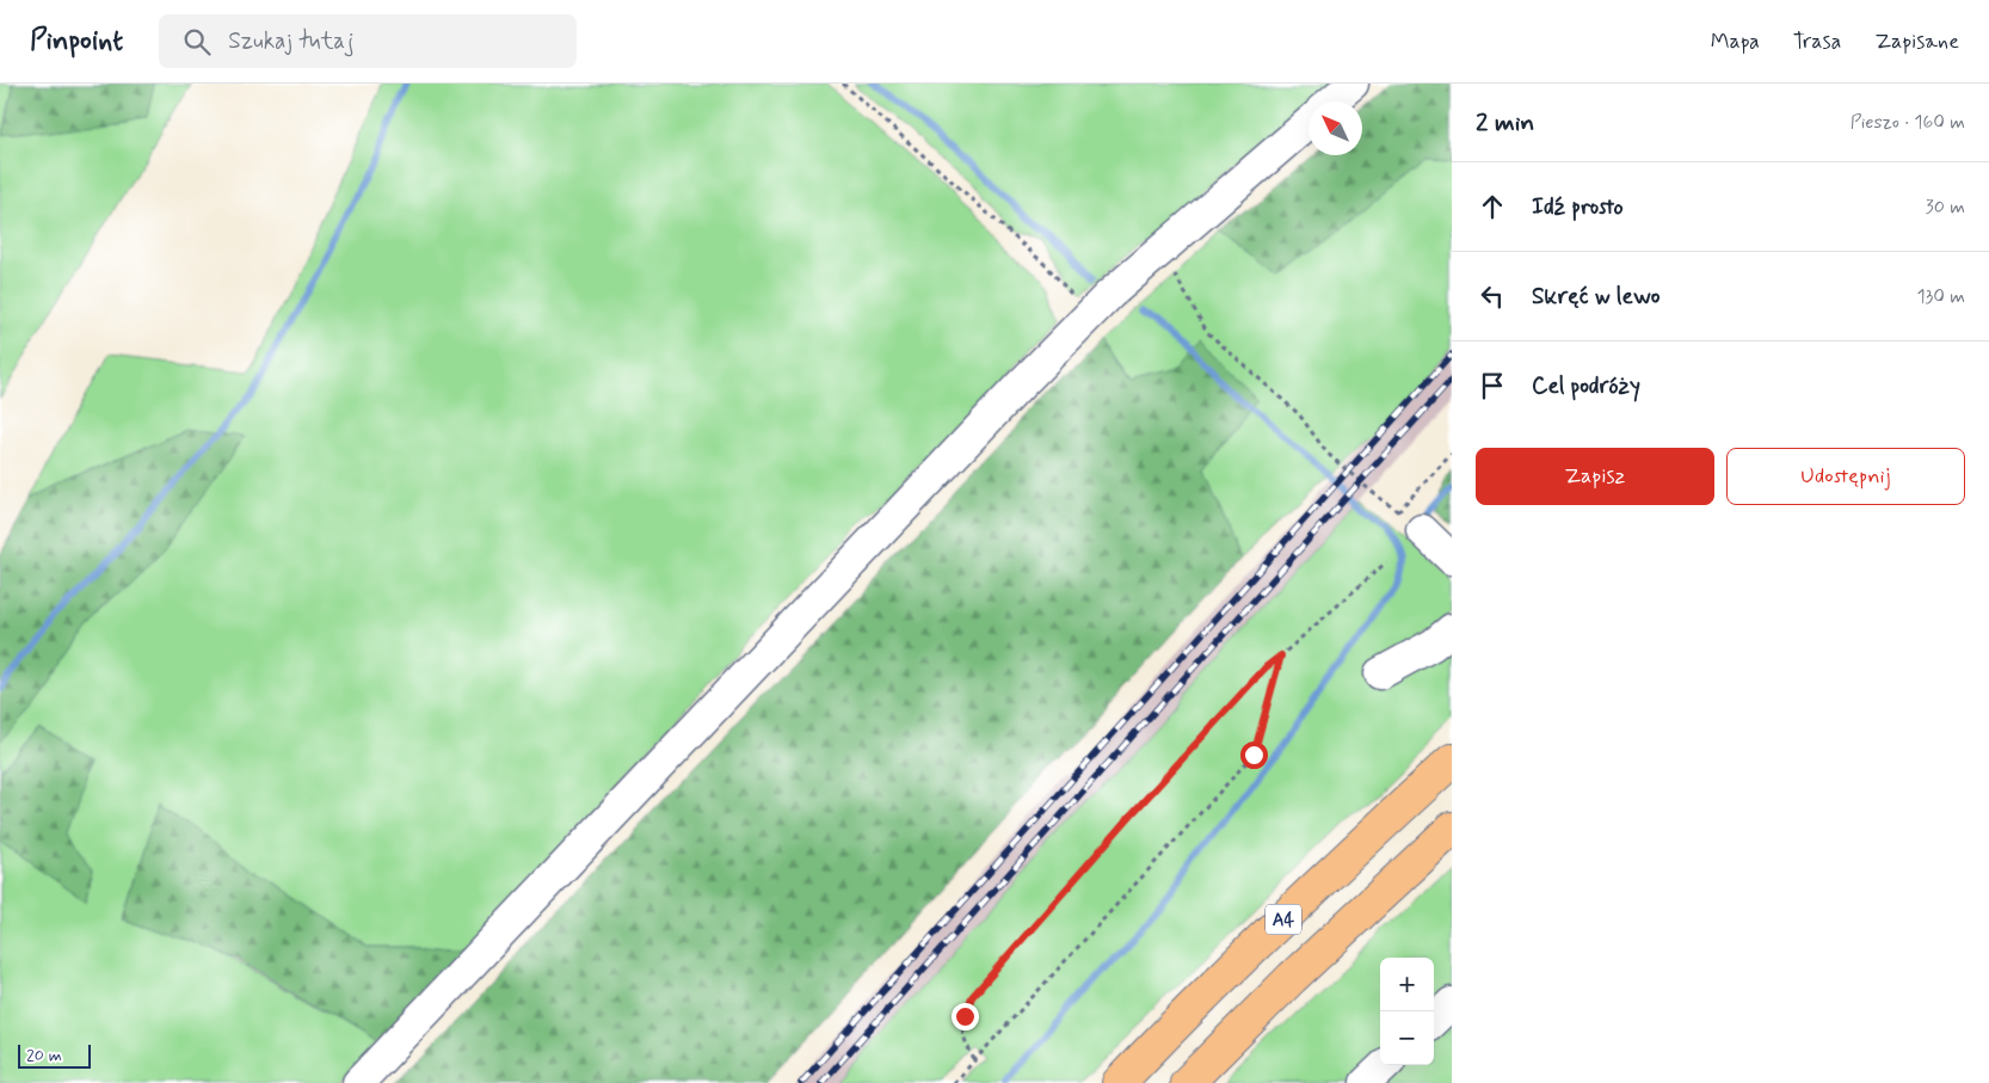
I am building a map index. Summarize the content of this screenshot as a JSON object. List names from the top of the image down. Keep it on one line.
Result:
{"streets":{"highway":["A4"]},"scale_bar":"20 m","north":"top left","page":{"header":"Pinpoint","search":"Szukaj tutaj","nav":["Mapa","Trasa","Zapisane"],"heading":["2 min","Pieszo · 160 m"],"list":[["Idź prosto","30 m"],["Skręć w lewo","130 m"],"Cel podróży"],"buttons":["Zapisz","Udostępnij"],"map_buttons":["+","−"],"scale":"20 m"}}
